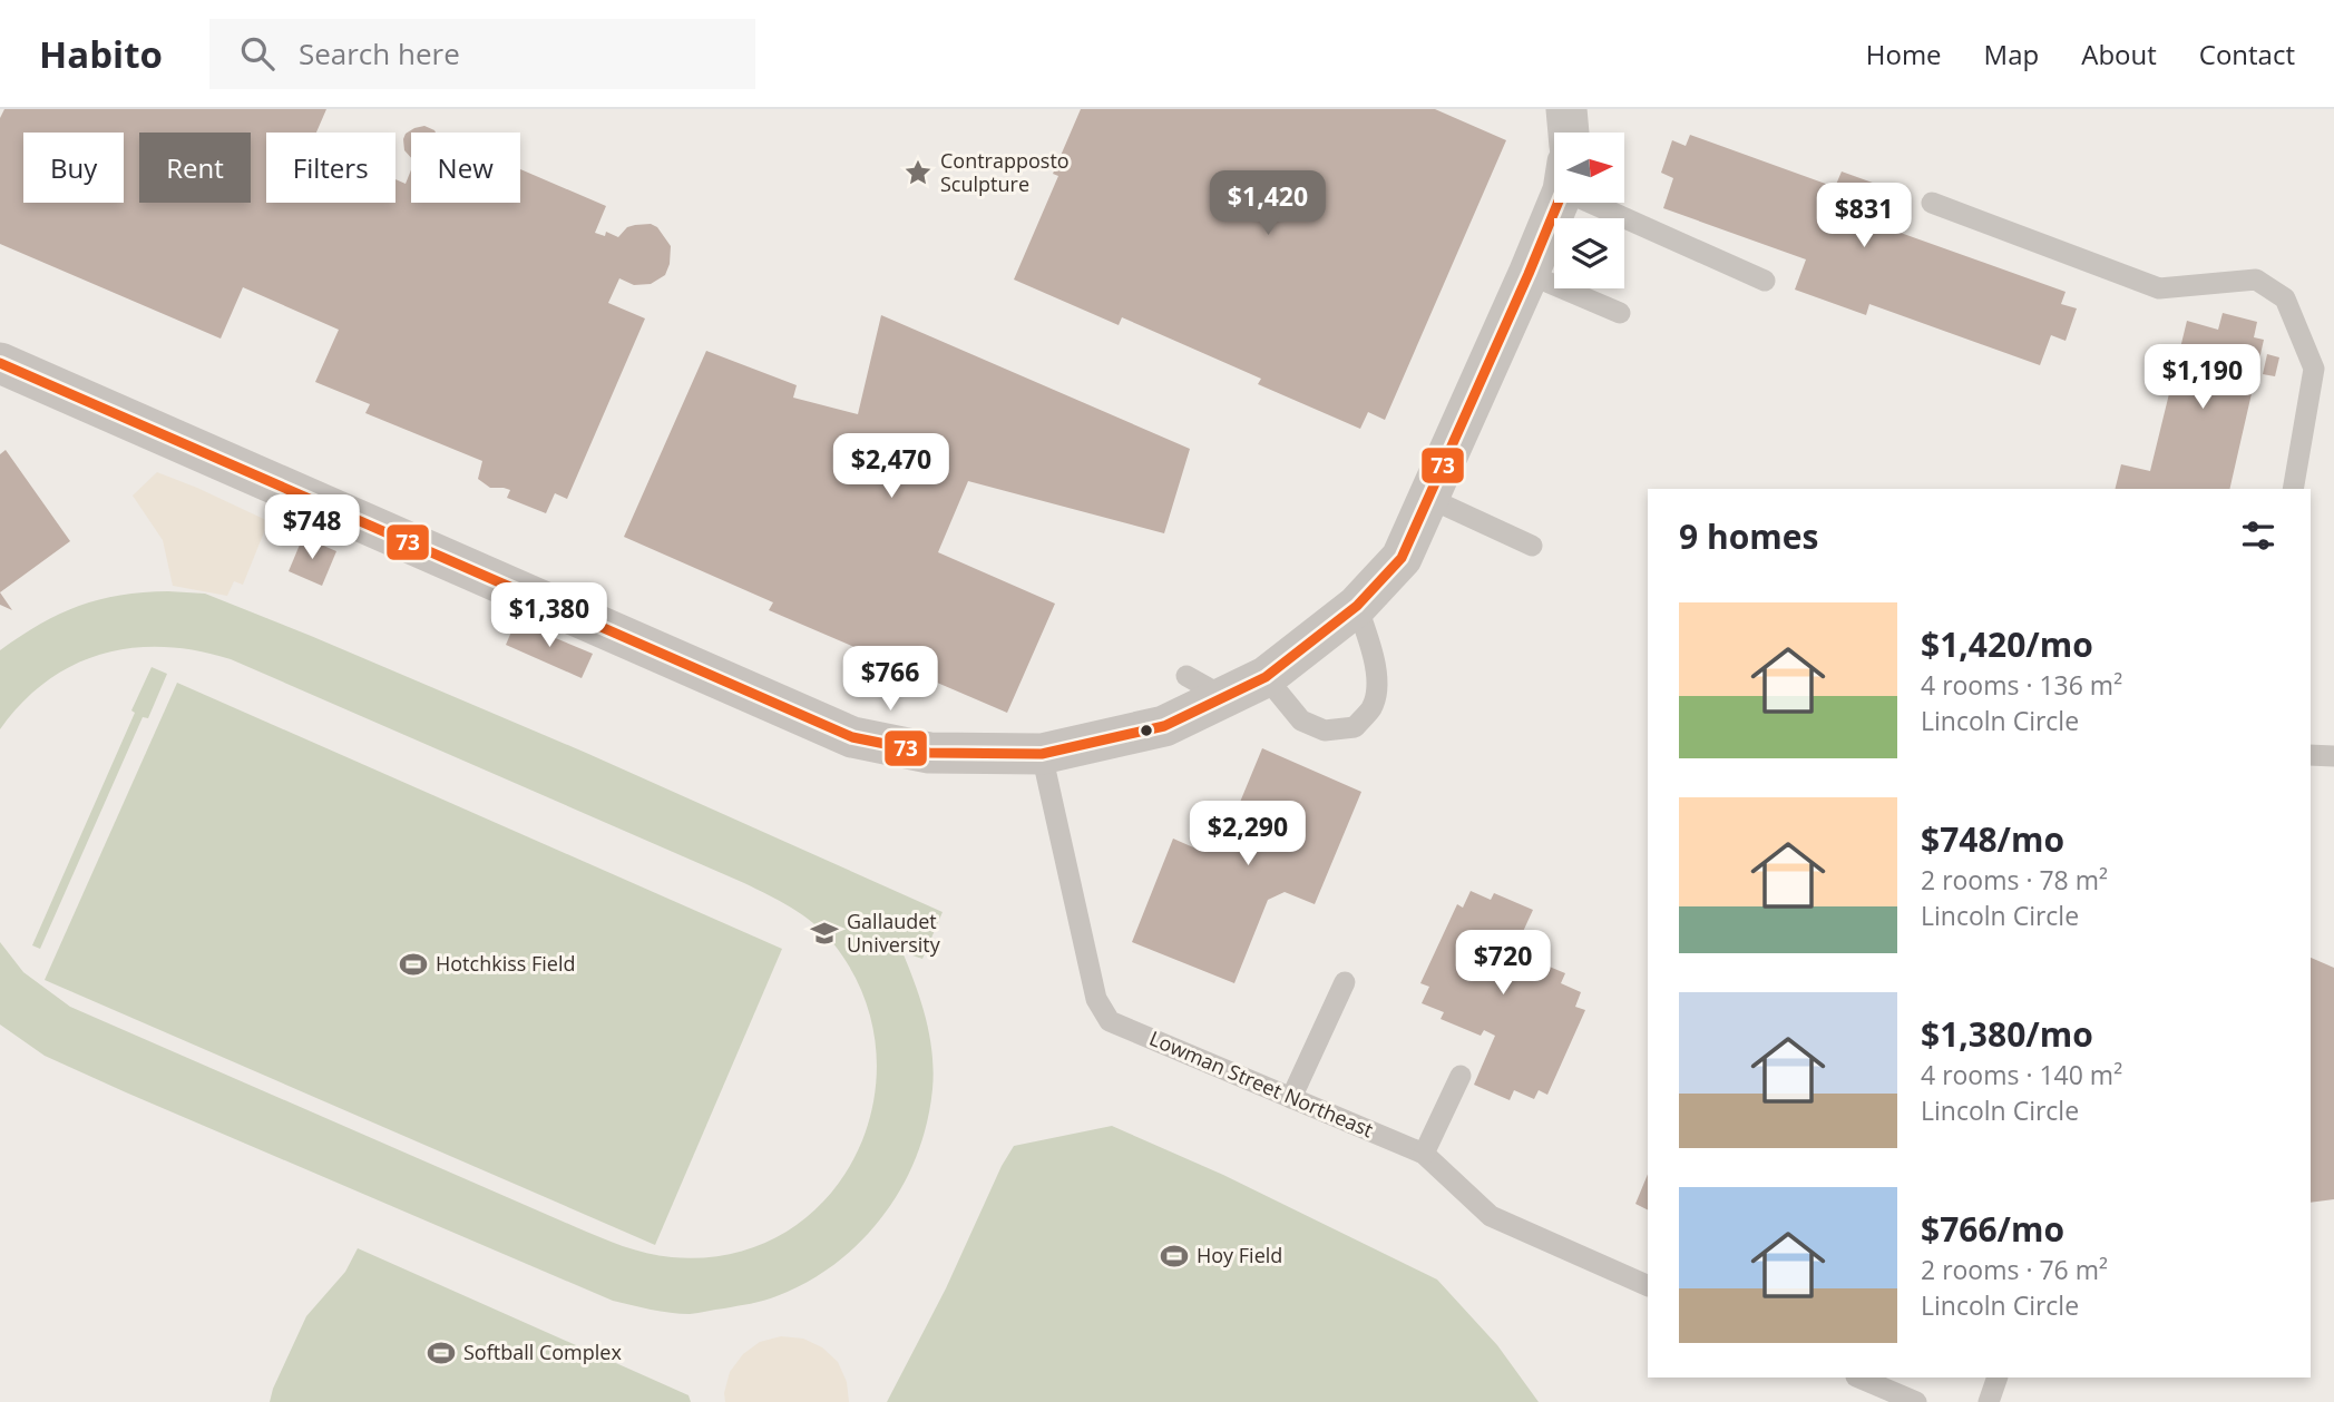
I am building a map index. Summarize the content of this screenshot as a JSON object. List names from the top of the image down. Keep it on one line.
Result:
{"streets":{"lane":["Lowman Street Northeast"]},"places":{"place":["Contrapposto Sculpture"],"school or university":["Gallaudet University"],"sports":["Hotchkiss Field","Hoy Field","Softball Complex"]},"lines":["transit line 73"],"north":"right","page":{"header":"Habito","search":"Search here","nav":["Home","Map","About","Contact"],"chip":["Buy","Rent","Filters","New"],"price":["$1,420","$831","$1,190","$2,470","$748","$1,380","$766","$2,290","$720"],"heading":"9 homes","list":[{"name":"$1,420/mo","note":"4 rooms · 136 m² · Lincoln Circle"},{"name":"$748/mo","note":"2 rooms · 78 m² · Lincoln Circle"},{"name":"$1,380/mo","note":"4 rooms · 140 m² · Lincoln Circle"},{"name":"$766/mo","note":"2 rooms · 76 m² · Lincoln Circle"}]}}
